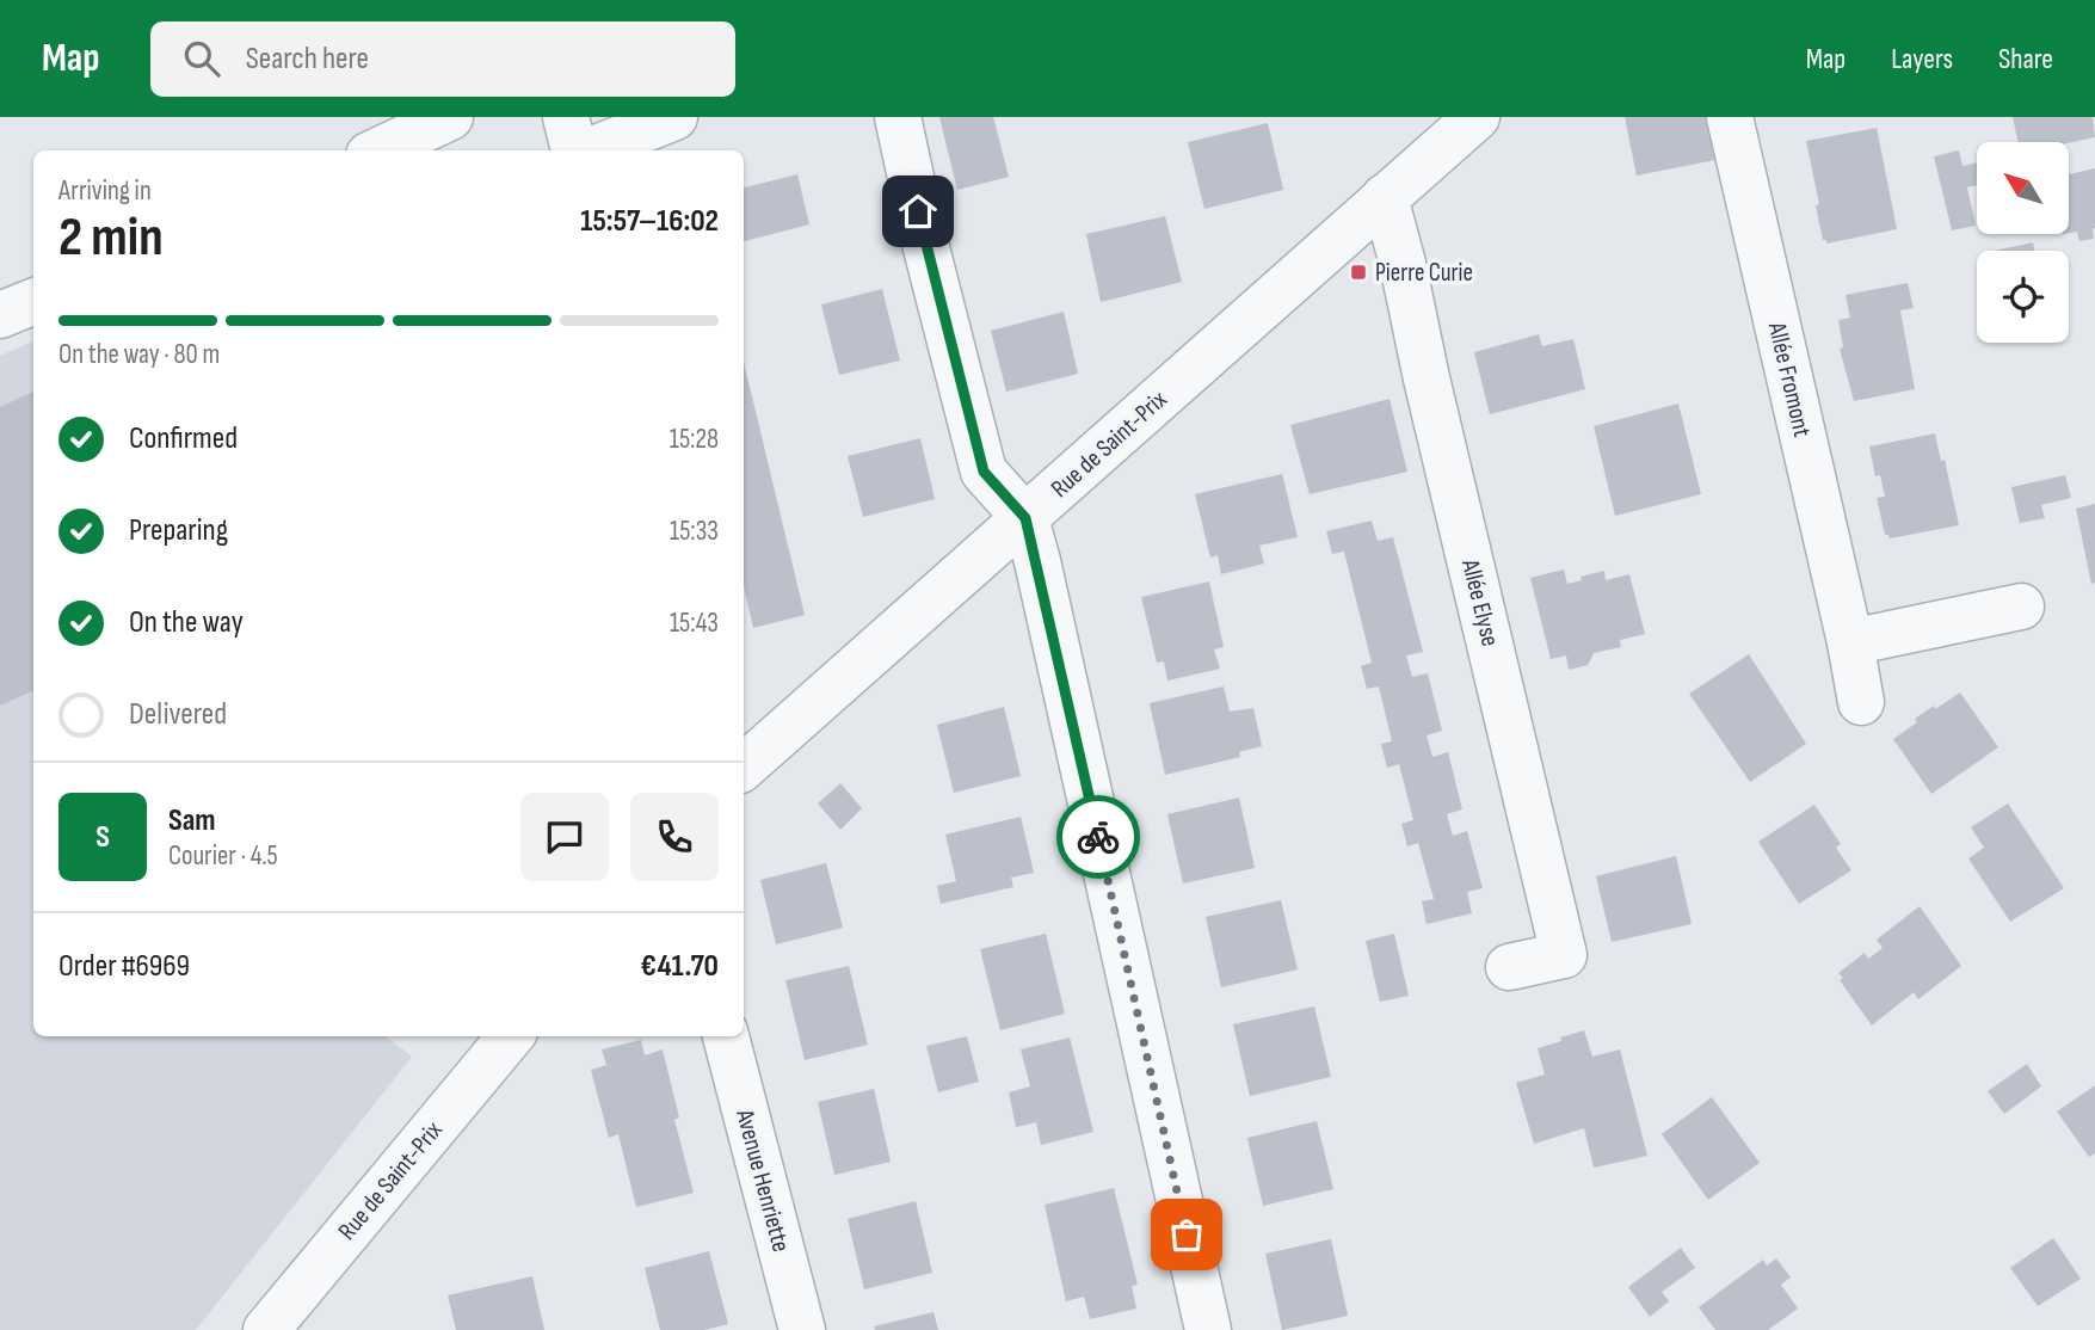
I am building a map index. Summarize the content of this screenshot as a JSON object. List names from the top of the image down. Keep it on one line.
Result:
{"streets":{"street":["Allée Fromont","Rue de Saint-Prix","Allée Elyse","Avenue Henriette"]},"crossings":[["Rue de Saint-Prix","Allée Elyse"]],"places":{"transit":["Pierre Curie"]},"north":"top left","page":{"header":"Map","search":"Search here","nav":["Map","Layers","Share"],"heading":["2 min","Arriving in","15:57–16:02"],"panel":["Sam","Courier · 4.5","Order #6969","€41.70"],"bar":"On the way · 80 m","list":[["Confirmed","15:28"],["Preparing","15:33"],["On the way","15:43"],"Delivered"],"round":"S"}}
